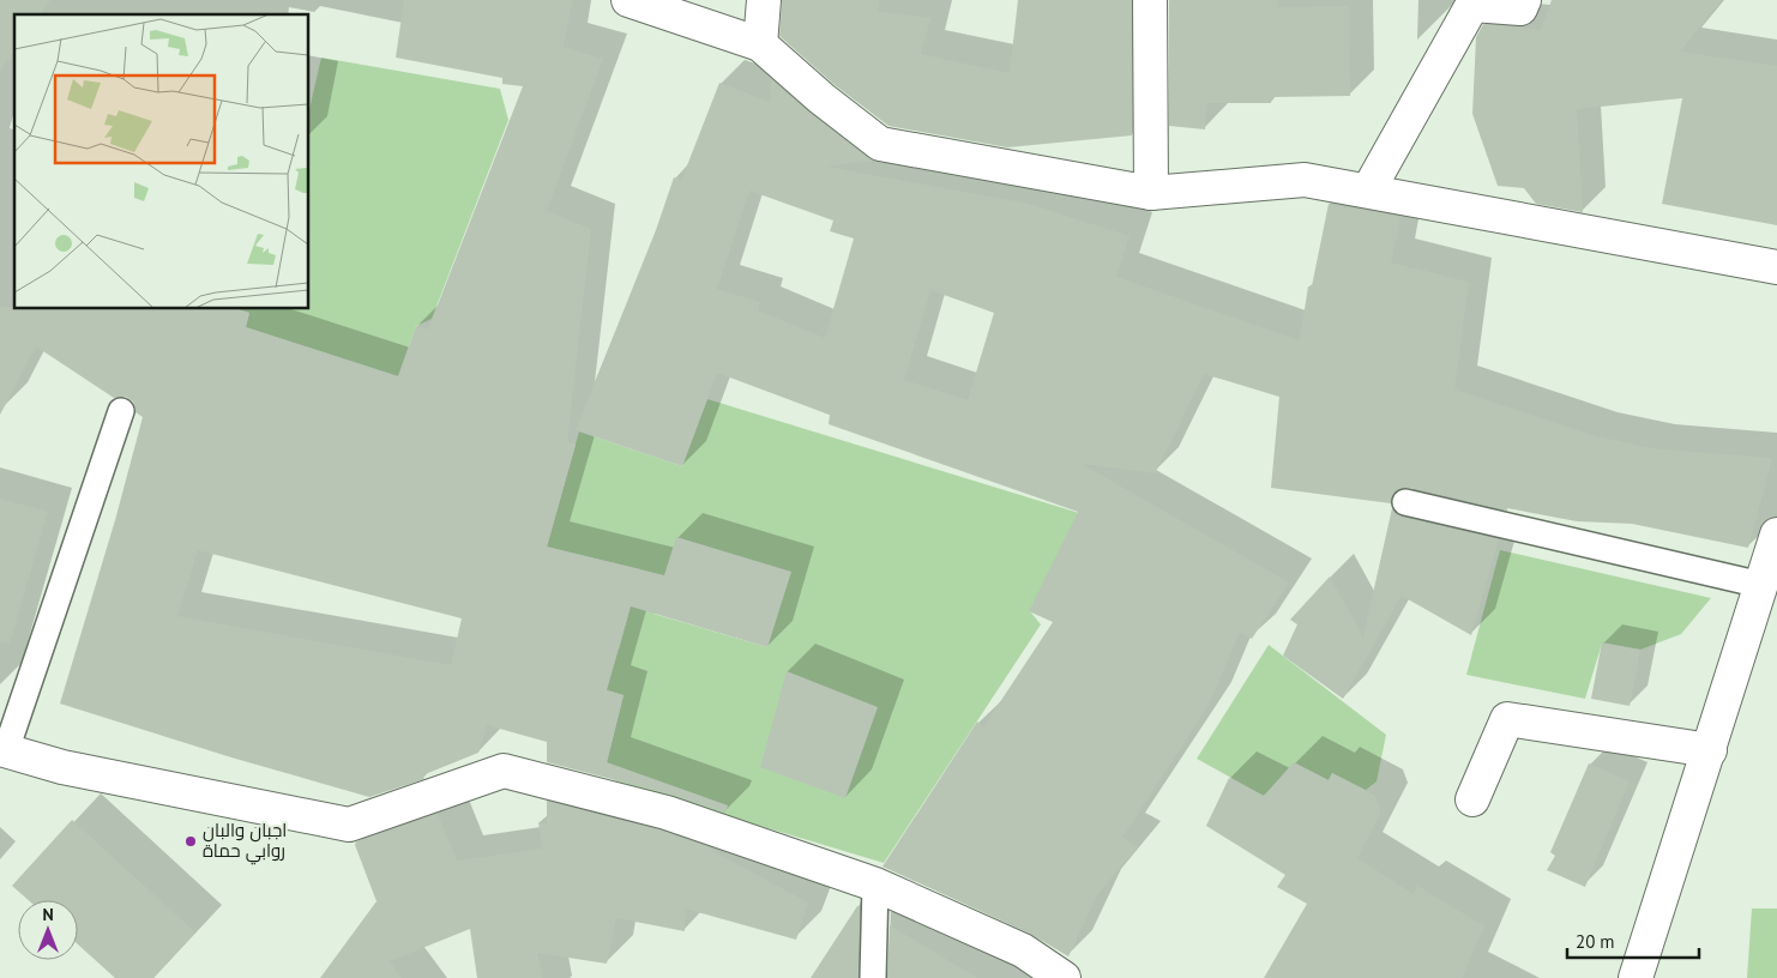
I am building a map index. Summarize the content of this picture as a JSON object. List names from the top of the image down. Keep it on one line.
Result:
{"places":["اجبان والبان روابي حماة"],"scale_bar":"20 m","north":"top"}
